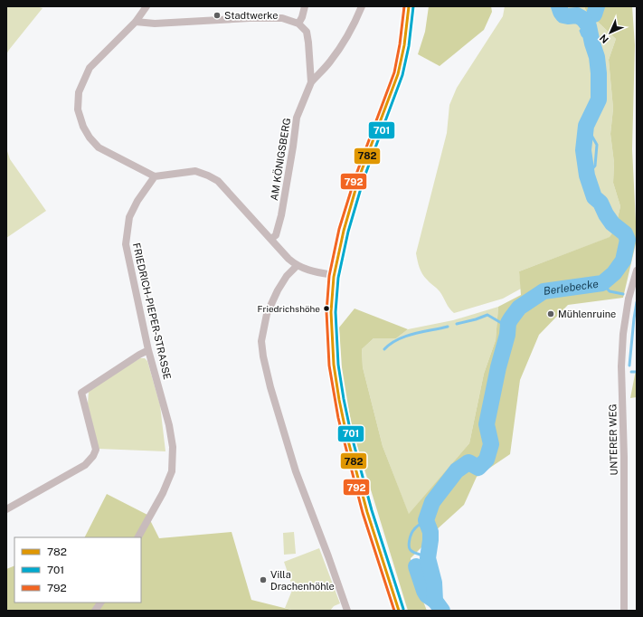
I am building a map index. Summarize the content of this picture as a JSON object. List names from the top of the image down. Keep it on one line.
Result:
{"streets":{"street":["AM KÖNIGSBERG","FRIEDRICH-PIEPER-STRASSE","UNTERER WEG"]},"water":["Berlebecke"],"places":["Stadtwerke","Friedrichshöhe","Mühlenruine","Villa Drachenhöhle"],"lines":["transit line 782","transit line 701","transit line 792"],"legend":["782","701","792"],"north":"bottom left"}
